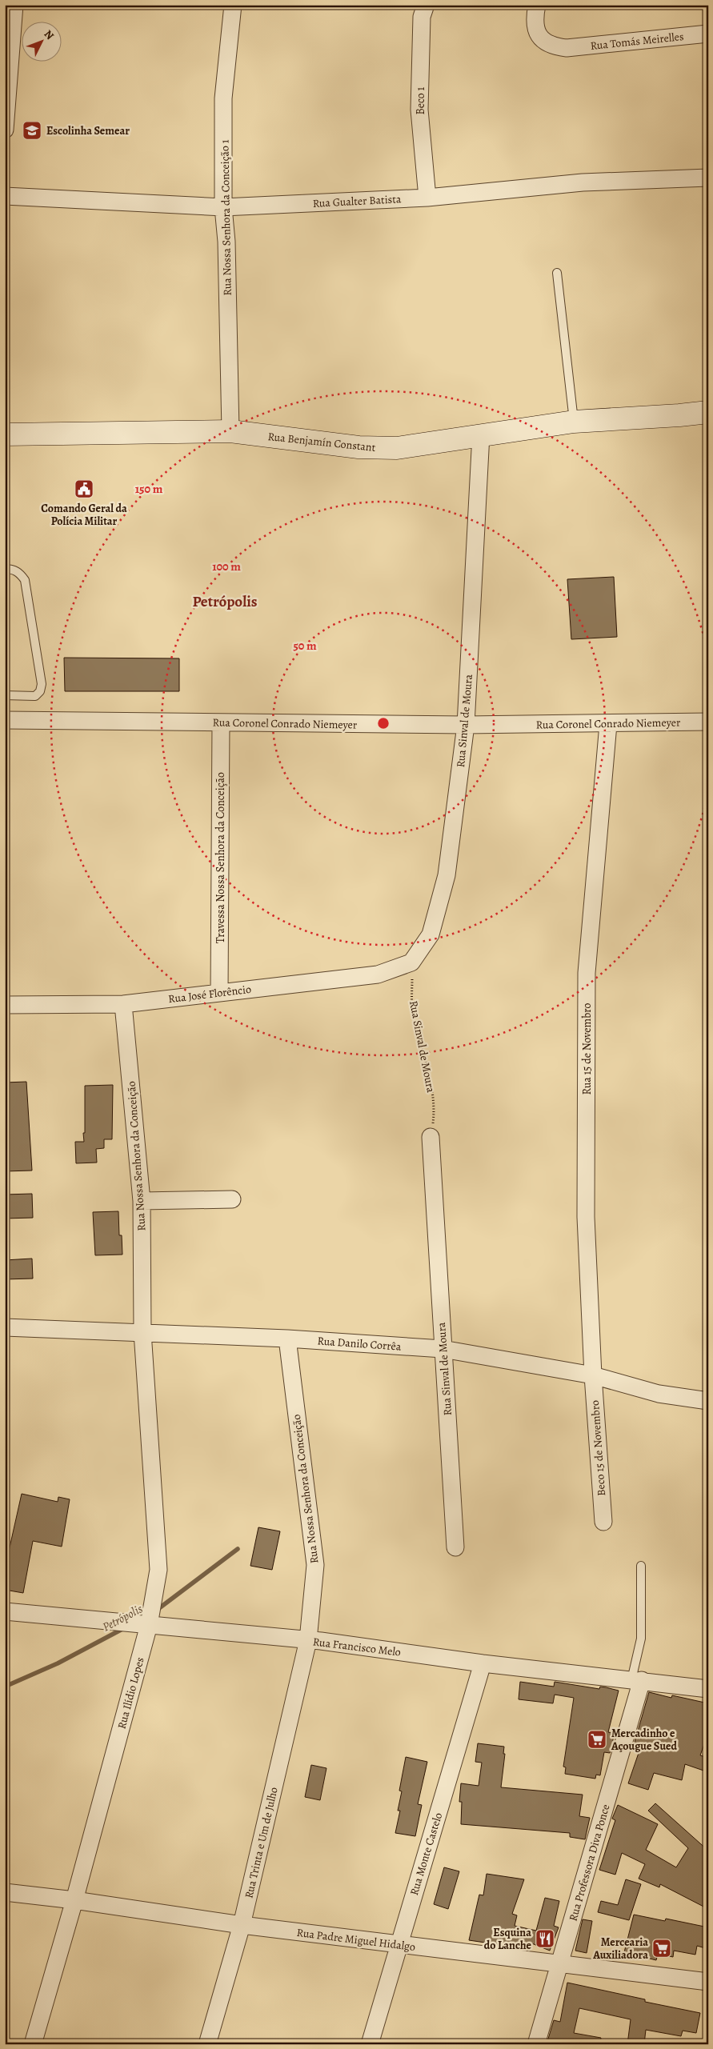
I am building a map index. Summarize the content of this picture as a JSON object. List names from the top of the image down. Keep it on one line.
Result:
{"streets":{"street":["Rua Tomás Meirelles","Beco 1","Rua Gualter Batista","Rua Nossa Senhora da Conceição 1","Rua Benjamín Constant","Rua Sinval de Moura","Rua Coronel Conrado Niemeyer","Travessa Nossa Senhora da Conceição","Rua José Florêncio","Rua 15 de Novembro","Rua Nossa Senhora da Conceição","Rua Danilo Corrêa","Beco 15 de Novembro","Rua Francisco Melo","Rua Ilídio Lopes","Rua Trinta e Um de Julho","Rua Monte Castelo","Rua Professora Diva Ponce","Rua Padre Miguel Hidalgo"]},"crossings":[["Beco 1","Rua Gualter Batista"],["Rua Gualter Batista","Rua Nossa Senhora da Conceição 1"],["Rua Nossa Senhora da Conceição 1","Rua Benjamín Constant"],["Rua Benjamín Constant","Rua Sinval de Moura"],["Rua Sinval de Moura","Rua Coronel Conrado Niemeyer"],["Rua Sinval de Moura","Rua José Florêncio"],["Rua Sinval de Moura","Rua Danilo Corrêa"],["Rua Coronel Conrado Niemeyer","Travessa Nossa Senhora da Conceição"],["Rua Coronel Conrado Niemeyer","Rua 15 de Novembro"],["Travessa Nossa Senhora da Conceição","Rua José Florêncio"],["Rua José Florêncio","Rua Nossa Senhora da Conceição"],["Rua 15 de Novembro","Rua Danilo Corrêa"],["Rua 15 de Novembro","Beco 15 de Novembro"],["Rua Nossa Senhora da Conceição","Rua Danilo Corrêa"],["Rua Nossa Senhora da Conceição","Rua Francisco Melo"],["Rua Nossa Senhora da Conceição","Rua Ilídio Lopes"],["Rua Nossa Senhora da Conceição","Rua Trinta e Um de Julho"],["Rua Danilo Corrêa","Beco 15 de Novembro"],["Rua Danilo Corrêa","Rua Ilídio Lopes"],["Rua Francisco Melo","Rua Ilídio Lopes"],["Rua Francisco Melo","Rua Trinta e Um de Julho"],["Rua Francisco Melo","Rua Monte Castelo"],["Rua Francisco Melo","Rua Professora Diva Ponce"],["Rua Ilídio Lopes","Rua Padre Miguel Hidalgo"],["Rua Trinta e Um de Julho","Rua Padre Miguel Hidalgo"],["Rua Monte Castelo","Rua Padre Miguel Hidalgo"],["Rua Professora Diva Ponce","Rua Padre Miguel Hidalgo"]],"districts":["Petrópolis"],"water":["Petrópolis"],"places":{"school or university":["Escolinha Semear"],"public building":["Comando Geral da Polícia Militar"],"supermarket":["Mercadinho e Açougue Sued","Mercearia Auxiliadora"],"restaurant":["Esquina do Lanche"]},"north":"top right","rings":["150 m","100 m","50 m"]}
